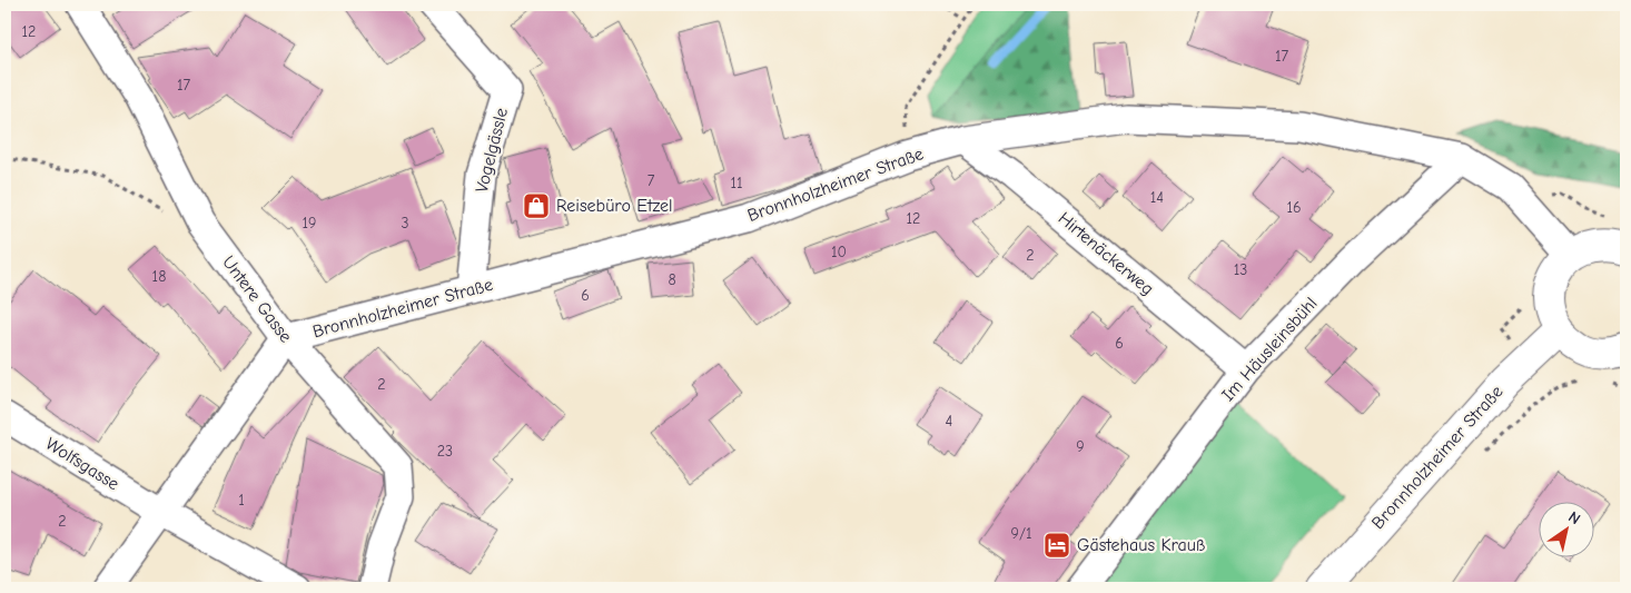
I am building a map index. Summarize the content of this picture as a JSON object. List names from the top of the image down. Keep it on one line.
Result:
{"streets":{"street":["Vogelgässle","Bronnholzheimer Straße","Hirtenäckerweg","Untere Gasse","Im Häusleinsbühl","Wolfsgasse"]},"crossings":[["Vogelgässle","Bronnholzheimer Straße"],["Bronnholzheimer Straße","Hirtenäckerweg"],["Bronnholzheimer Straße","Untere Gasse"],["Bronnholzheimer Straße","Im Häusleinsbühl"],["Hirtenäckerweg","Im Häusleinsbühl"]],"places":{"shop":["Reisebüro Etzel"],"hotel":["Gästehaus Krauß"]},"house_numbers":["12","17","17","7","11","14","16","12","19","3","10","2","13","18","8","6","6","2","4","9","23","1","2","9/1"],"north":"top right"}
